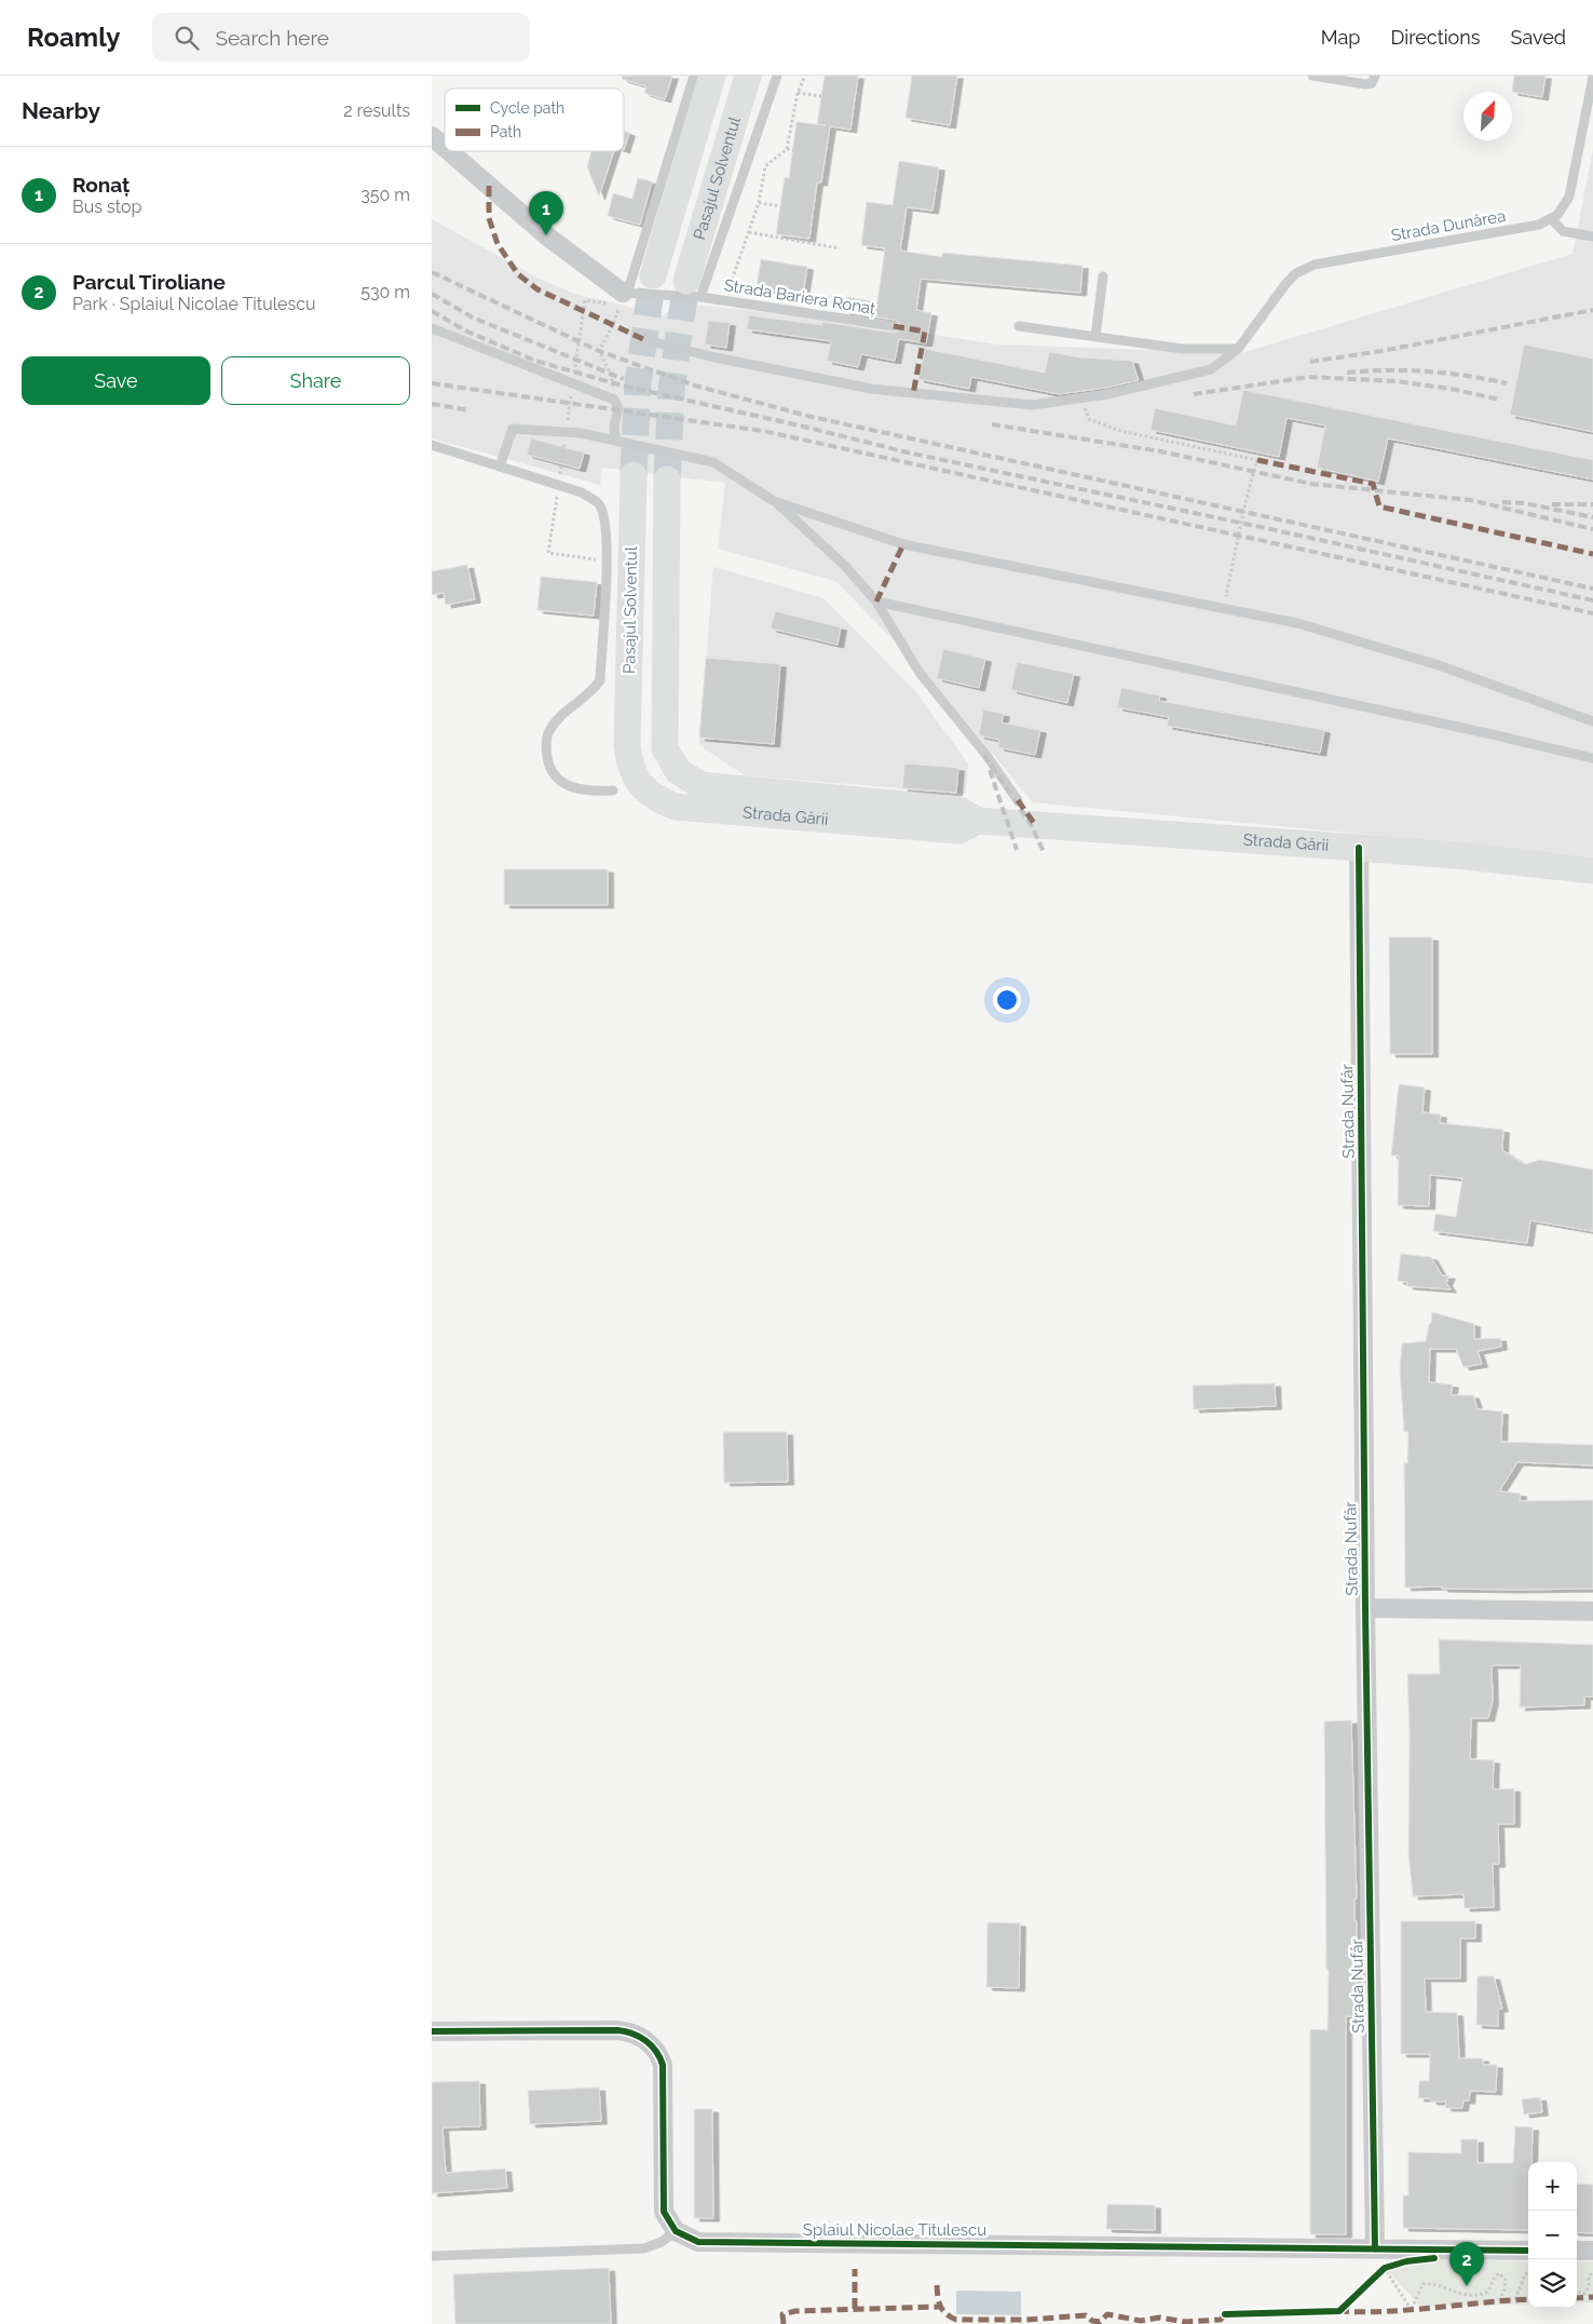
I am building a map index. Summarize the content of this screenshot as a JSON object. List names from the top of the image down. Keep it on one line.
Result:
{"streets":{"main road":["Pasajul Solventul","Strada Gării"],"street":["Strada Nufăr","Splaiul Nicolae Titulescu"],"lane":["Strada Dunărea","Strada Bariera Ronaț"]},"crossings":[["Pasajul Solventul","Strada Bariera Ronaț"],["Pasajul Solventul","Strada Gării"],["Strada Gării","Strada Nufăr"],["Strada Nufăr","Splaiul Nicolae Titulescu"]],"legend":["Cycle path","Path"],"north":"top right","page":{"header":"Roamly","search":"Search here","nav":["Map","Directions","Saved"],"heading":["Nearby","2 results"],"list":[{"mark":"1","name":"Ronaț","note":"Bus stop","value":"350 m"},{"mark":"2","name":"Parcul Tiroliane","note":"Park · Splaiul Nicolae Titulescu","value":"530 m"}],"pins":["1","2"],"buttons":["Save","Share"],"map_buttons":["+","−"]}}
